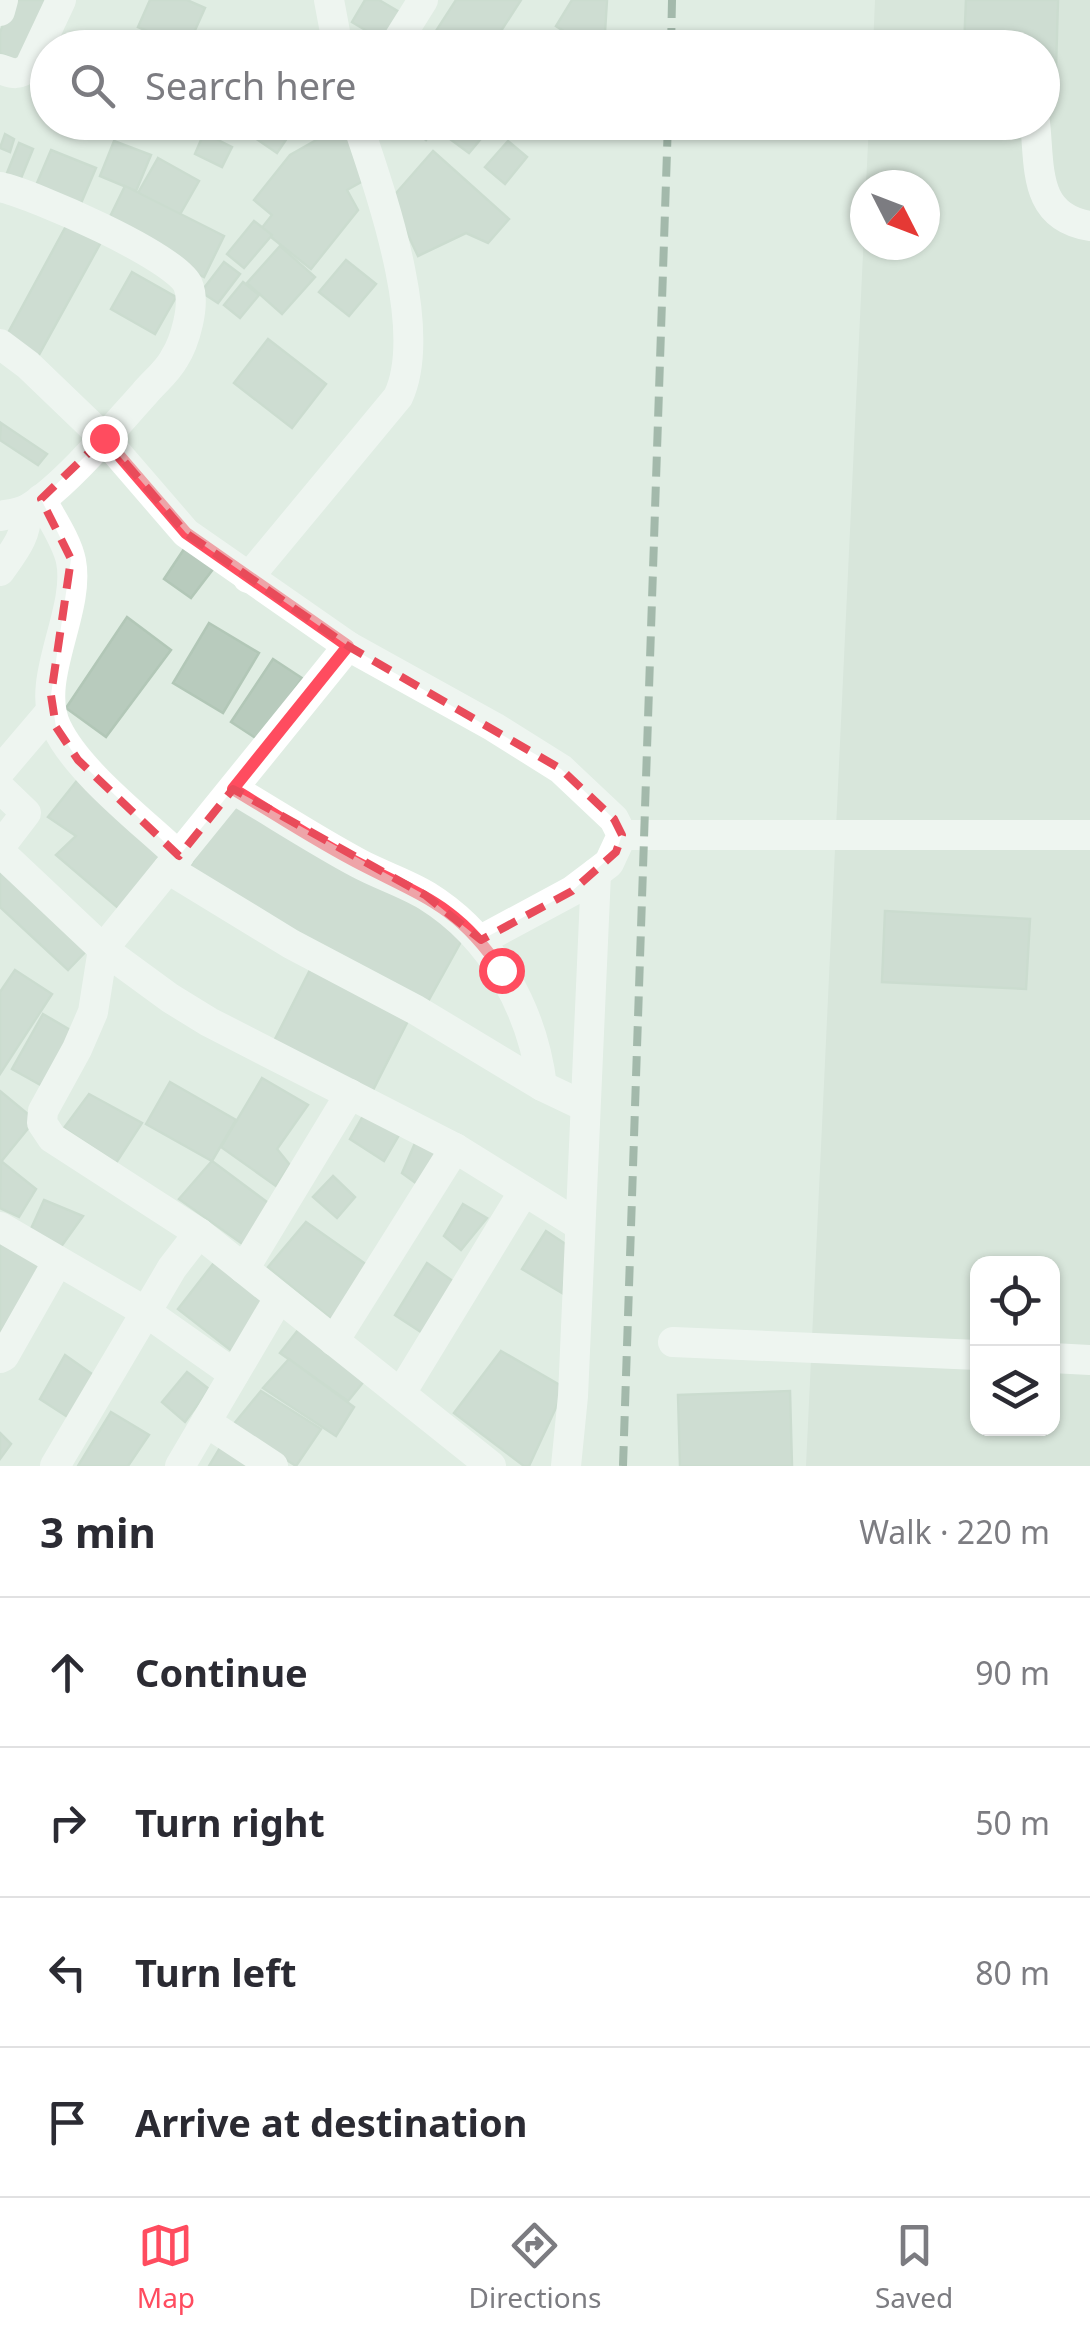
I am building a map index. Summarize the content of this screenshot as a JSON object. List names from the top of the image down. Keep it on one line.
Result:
{"north":"bottom right","page":{"search":"Search here","heading":["3 min","Walk · 220 m"],"list":[["Continue","90 m"],["Turn right","50 m"],["Turn left","80 m"],"Arrive at destination"],"nav":["Map","Directions","Saved"]}}
